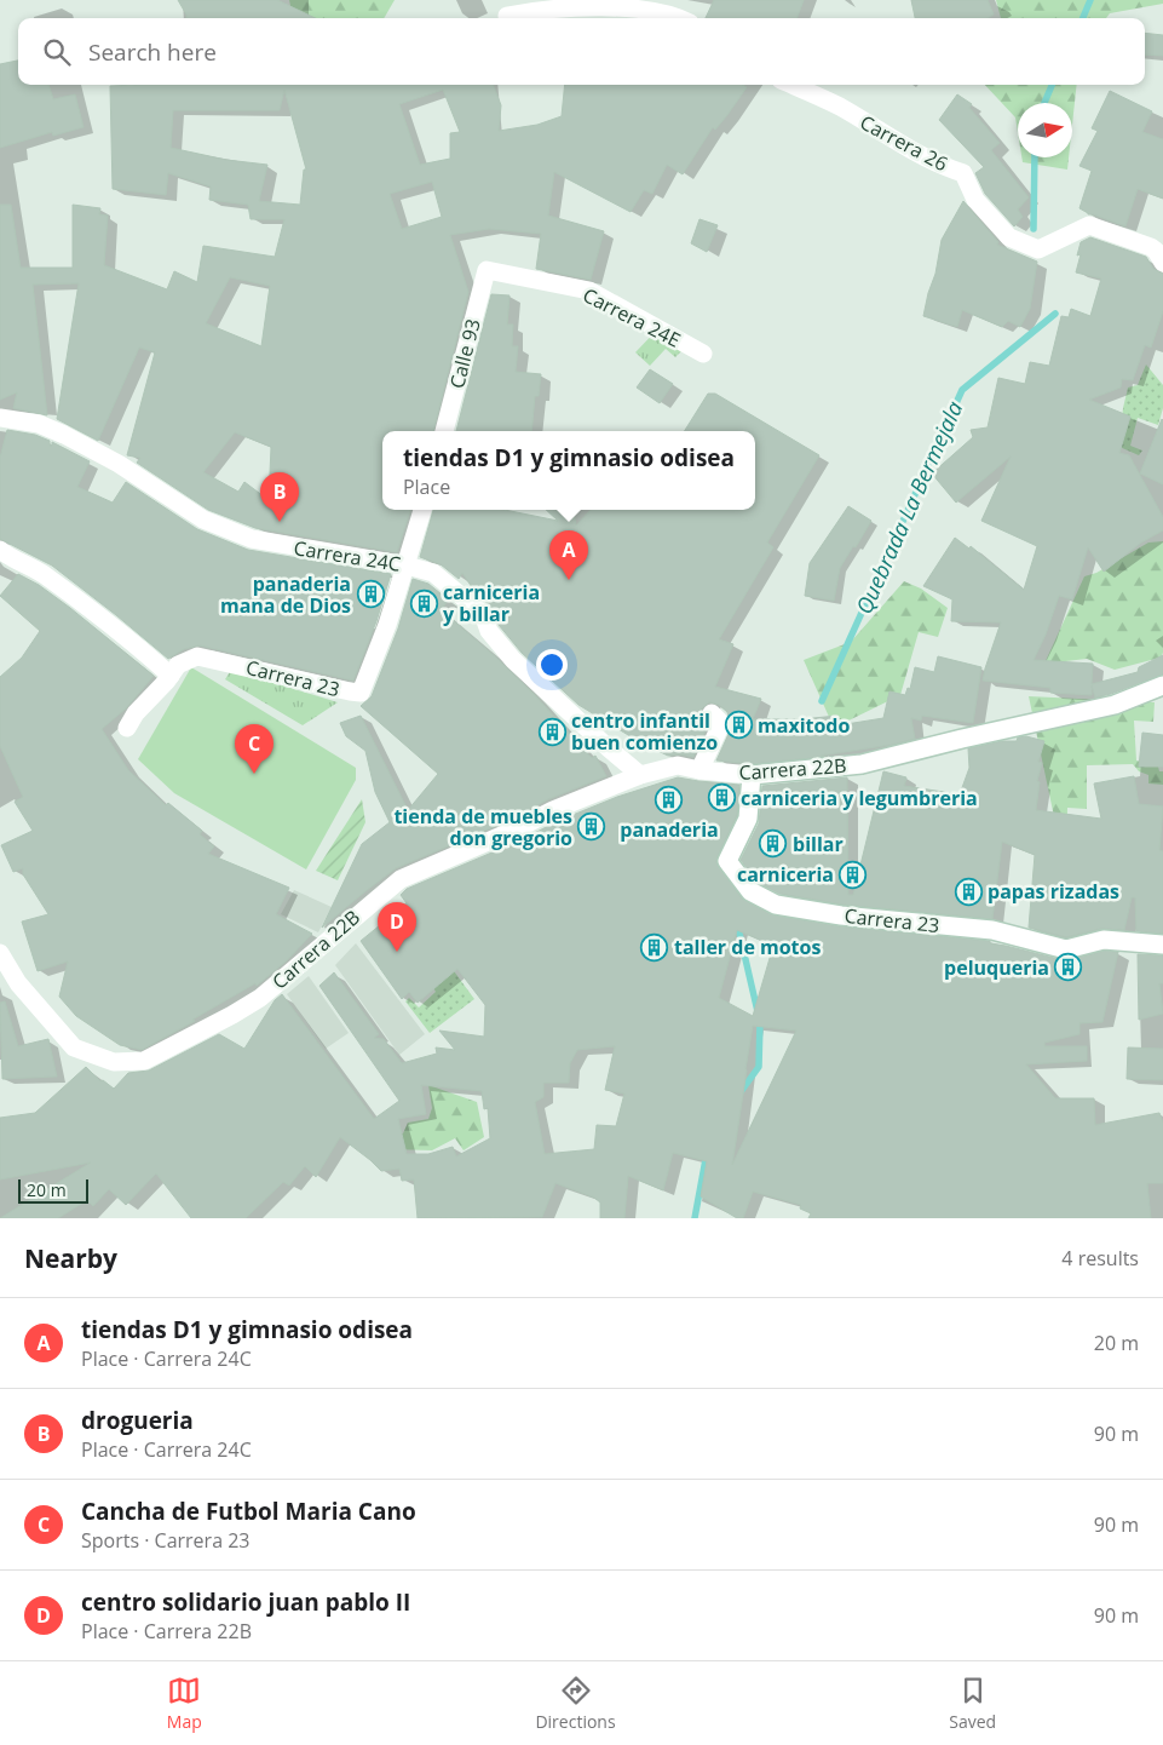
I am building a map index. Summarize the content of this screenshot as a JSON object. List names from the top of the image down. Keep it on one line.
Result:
{"streets":{"street":["Carrera 26","Carrera 24E","Calle 93","Carrera 24C","Carrera 23","Carrera 22B"]},"crossings":[["Carrera 24E","Calle 93"],["Carrera 24C","Carrera 23"],["Carrera 24C","Carrera 22B"],["Carrera 23","Carrera 22B"]],"water":["Quebrada La Bermejala"],"places":{"building":["panaderia mana de Dios","carniceria y billar","maxitodo","centro infantil buen comienzo","carniceria y legumbreria","panaderia","tienda de muebles don gregorio","billar","carniceria","papas rizadas","taller de motos","peluqueria"]},"scale_bar":"20 m","north":"right","page":{"search":"Search here","popup":["tiendas D1 y gimnasio odisea","Place"],"pins":["B","A","C","D"],"scale":"20 m","heading":["Nearby","4 results"],"list":[{"mark":"A","name":"tiendas D1 y gimnasio odisea","note":"Place · Carrera 24C","value":"20 m"},{"mark":"B","name":"drogueria","note":"Place · Carrera 24C","value":"90 m"},{"mark":"C","name":"Cancha de Futbol Maria Cano","note":"Sports · Carrera 23","value":"90 m"},{"mark":"D","name":"centro solidario juan pablo II","note":"Place · Carrera 22B","value":"90 m"}],"nav":["Map","Directions","Saved"]}}
